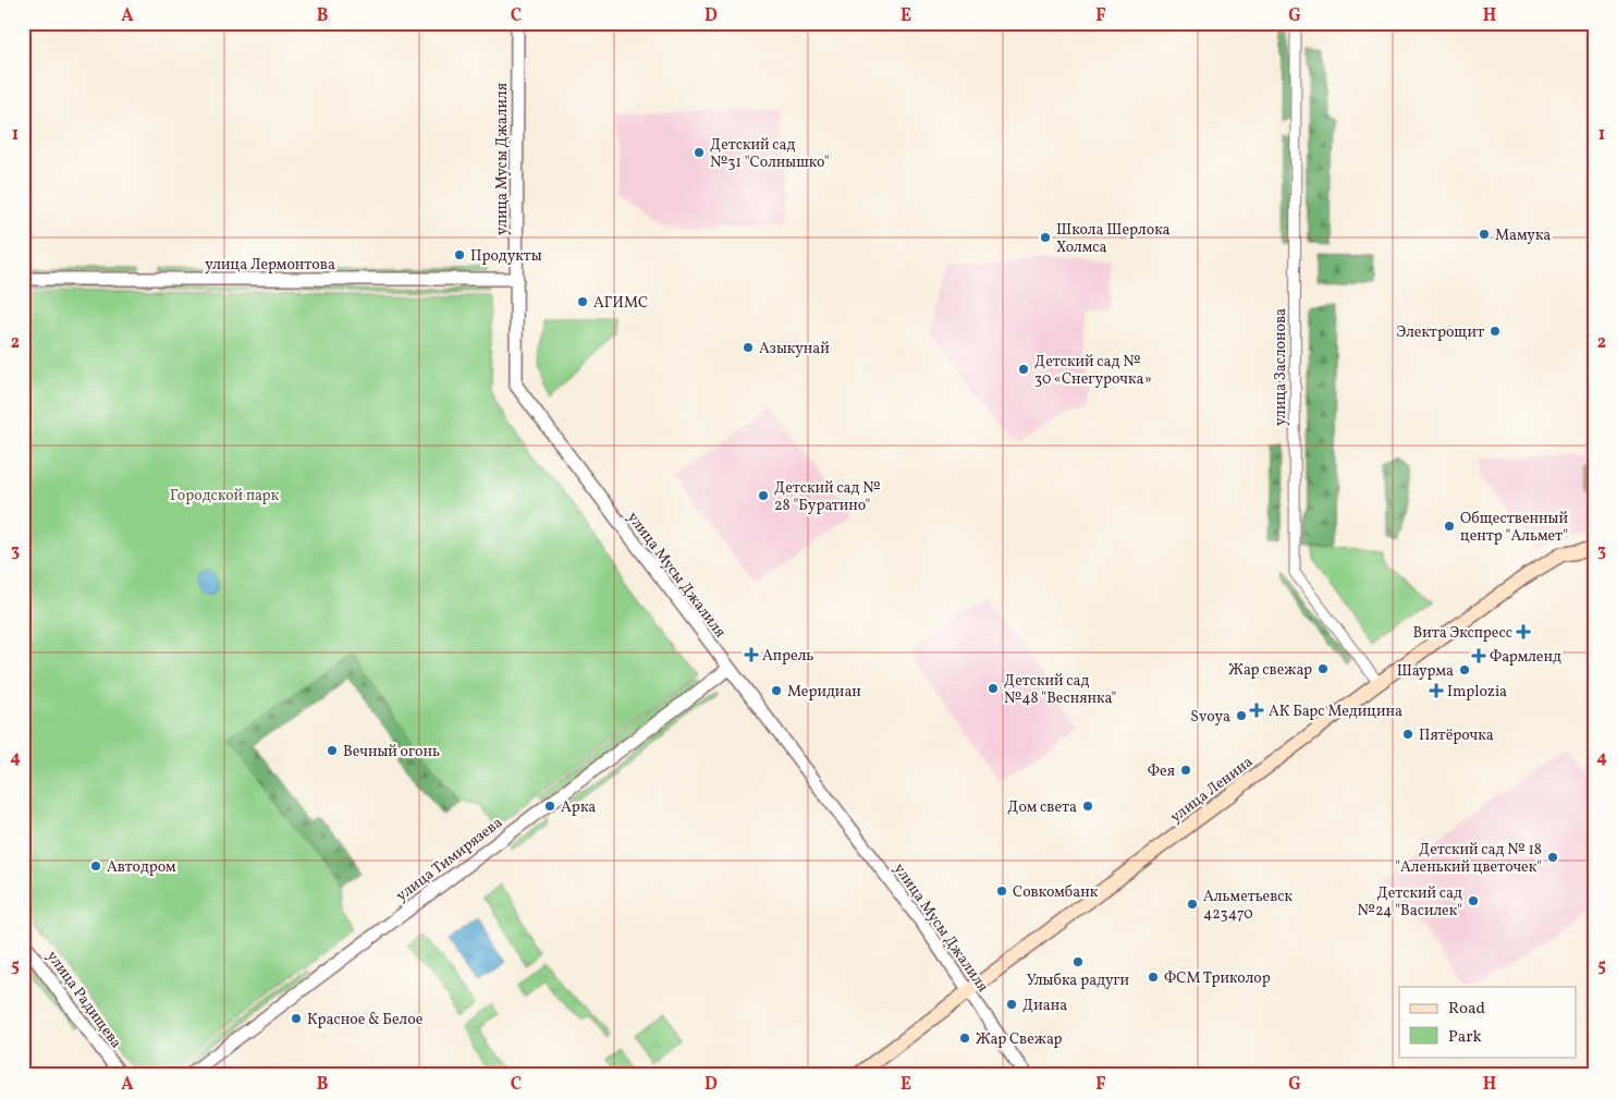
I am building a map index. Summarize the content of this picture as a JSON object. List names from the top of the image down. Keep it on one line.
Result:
{"streets":{"main road":["улица Ленина"],"street":["улица Мусы Джалиля","улица Лермонтова","улица Заслонова","улица Тимирязева","улица Радищева"]},"crossings":[["улица Мусы Джалиля","улица Лермонтова"],["улица Мусы Джалиля","улица Ленина"],["улица Мусы Джалиля","улица Тимирязева"],["улица Заслонова","улица Ленина"]],"parks":["Городской парк"],"places":{"other":["Детский сад №31 \"Солнышко\"","Мамука","Школа Шерлока Холмса","Продукты","АГИМС","Электрощит","Азыкунай","Детский сад № 30 «Снегурочка»","Детский сад № 28 \"Буратино\"","Общественный центр \"Альмет\"","Жар свежар","Шаурма","Детский сад №48 \"Веснянка\"","Меридиан","Svoya","Пятёрочка","Вечный огонь","Фея","Арка","Дом света","Детский сад № 18 \"Аленький цветочек\"","Автодром","Совкомбанк","Детский сад №24 \"Василек\"","Альметьевск 423470","Улыбка радуги","ФСМ Триколор","Диана","Красное & Белое","Жар Свежар"],"health":["Вита Экспресс","Апрель","Фармленд","Implozia","АК Барс Медицина"]},"legend":["Road","Park"],"grid":{"columns":["A","B","C","D","E","F","G","H"],"rows":["1","2","3","4","5"]}}
